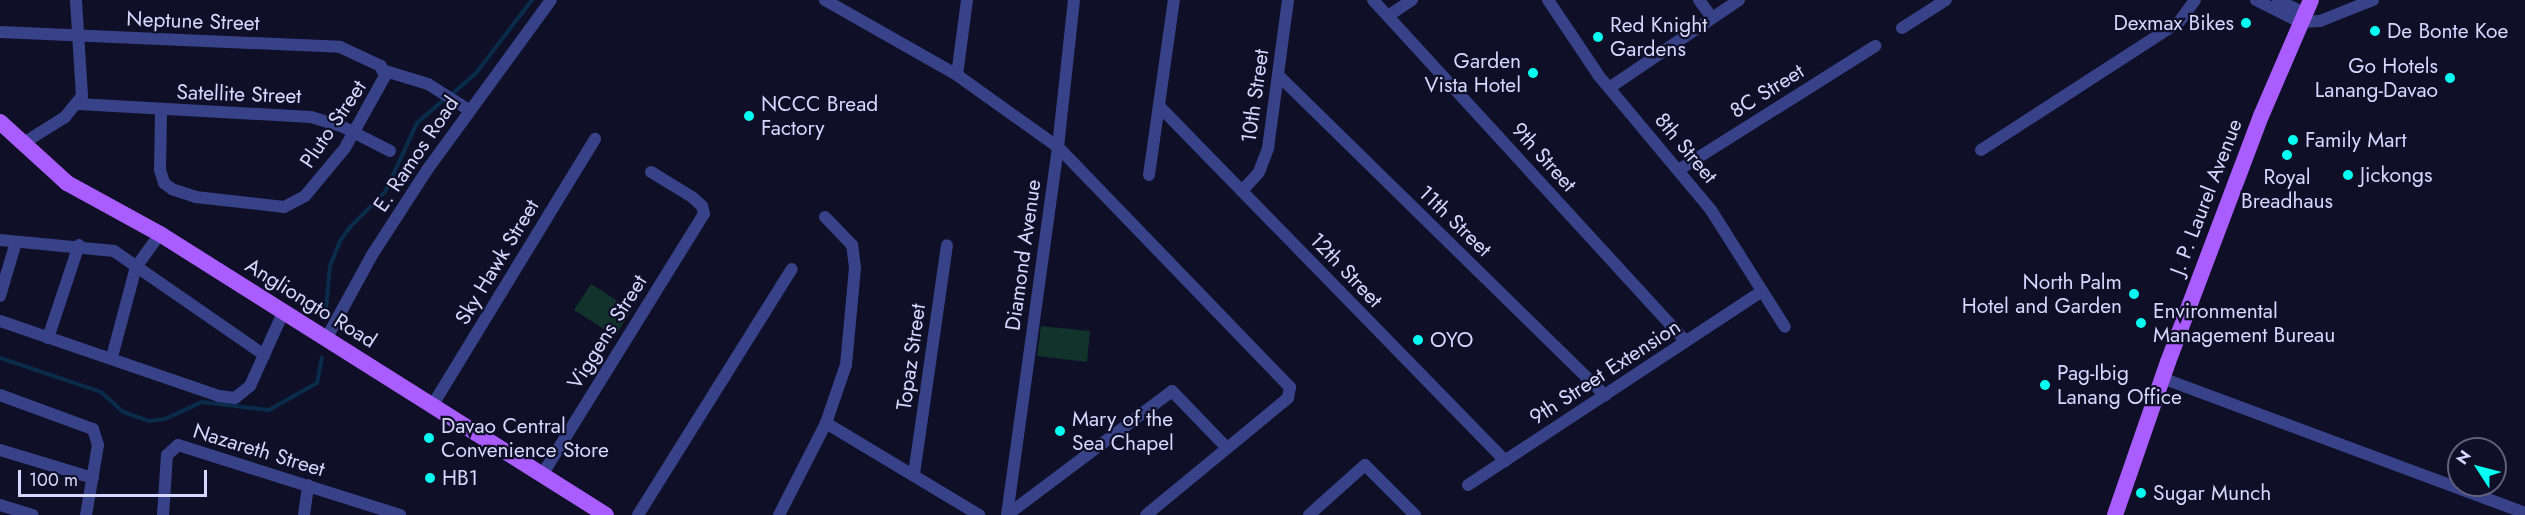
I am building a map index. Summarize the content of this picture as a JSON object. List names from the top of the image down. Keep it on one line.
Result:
{"streets":{"main road":["J. P. Laurel Avenue","Angliongto Road"],"street":["Neptune Street","8C Street","Satellite Street","10th Street","Pluto Street","8th Street","E. Ramos Road","9th Street","11th Street","Diamond Avenue","Sky Hawk Street","12th Street","Viggens Street","Topaz Street","9th Street Extension","Nazareth Street"]},"crossings":[["Neptune Street","Pluto Street"],["Neptune Street","E. Ramos Road"],["8C Street","8th Street"],["Satellite Street","Pluto Street"],["10th Street","11th Street"],["10th Street","12th Street"],["8th Street","9th Street Extension"],["E. Ramos Road","Angliongto Road"],["9th Street","9th Street Extension"],["11th Street","9th Street Extension"],["Sky Hawk Street","Angliongto Road"],["12th Street","9th Street Extension"],["Angliongto Road","Viggens Street"]],"places":["Dexmax Bikes","De Bonte Koe","Red Knight Gardens","Garden Vista Hotel","Go Hotels Lanang-Davao","NCCC Bread Factory","Family Mart","Royal Breadhaus","Jickongs","North Palm Hotel and Garden","Environmental Management Bureau","OYO","Pag-Ibig Lanang Office","Mary of the Sea Chapel","Davao Central Convenience Store","HB1","Sugar Munch"],"scale_bar":"100 m","north":"top left"}
